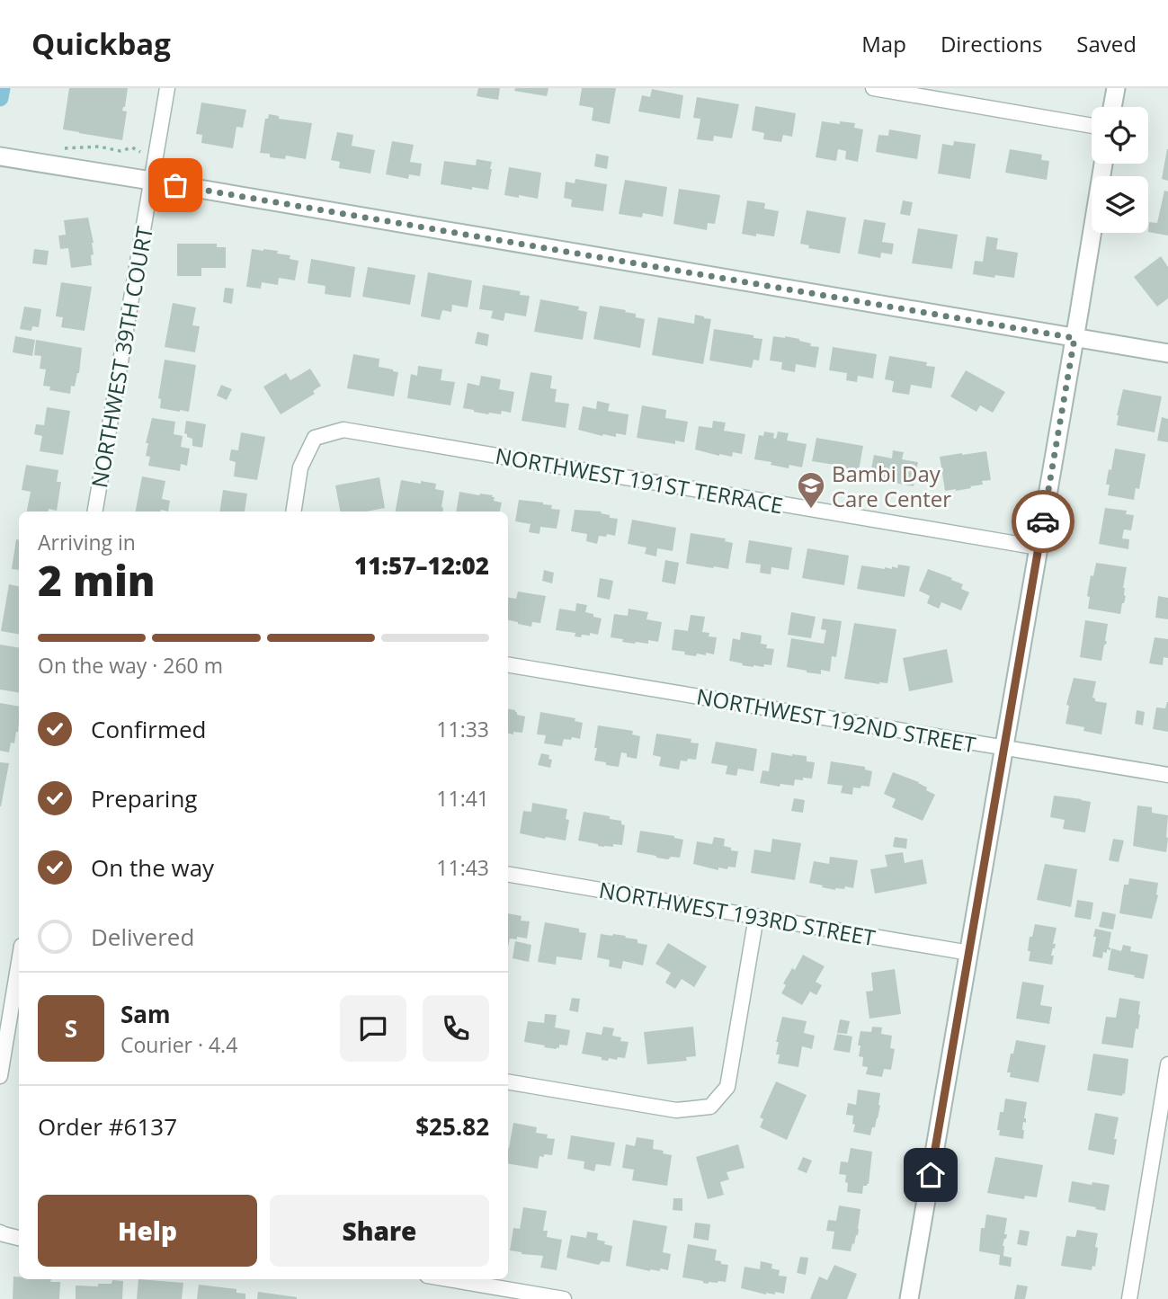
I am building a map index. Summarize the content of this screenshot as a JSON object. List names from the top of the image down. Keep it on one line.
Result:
{"streets":{"street":["NORTHWEST 39TH COURT","NORTHWEST 191ST TERRACE","NORTHWEST 192ND STREET","NORTHWEST 193RD STREET"]},"places":{"school or university":["Bambi Day Care Center"]},"page":{"header":"Quickbag","nav":["Map","Directions","Saved"],"heading":["2 min","Arriving in","11:57–12:02"],"panel":["Sam","Courier · 4.4","Order #6137","$25.82"],"bar":"On the way · 260 m","list":[["Confirmed","11:33"],["Preparing","11:41"],["On the way","11:43"],"Delivered"],"round":"S","buttons":["Help","Share"]}}
